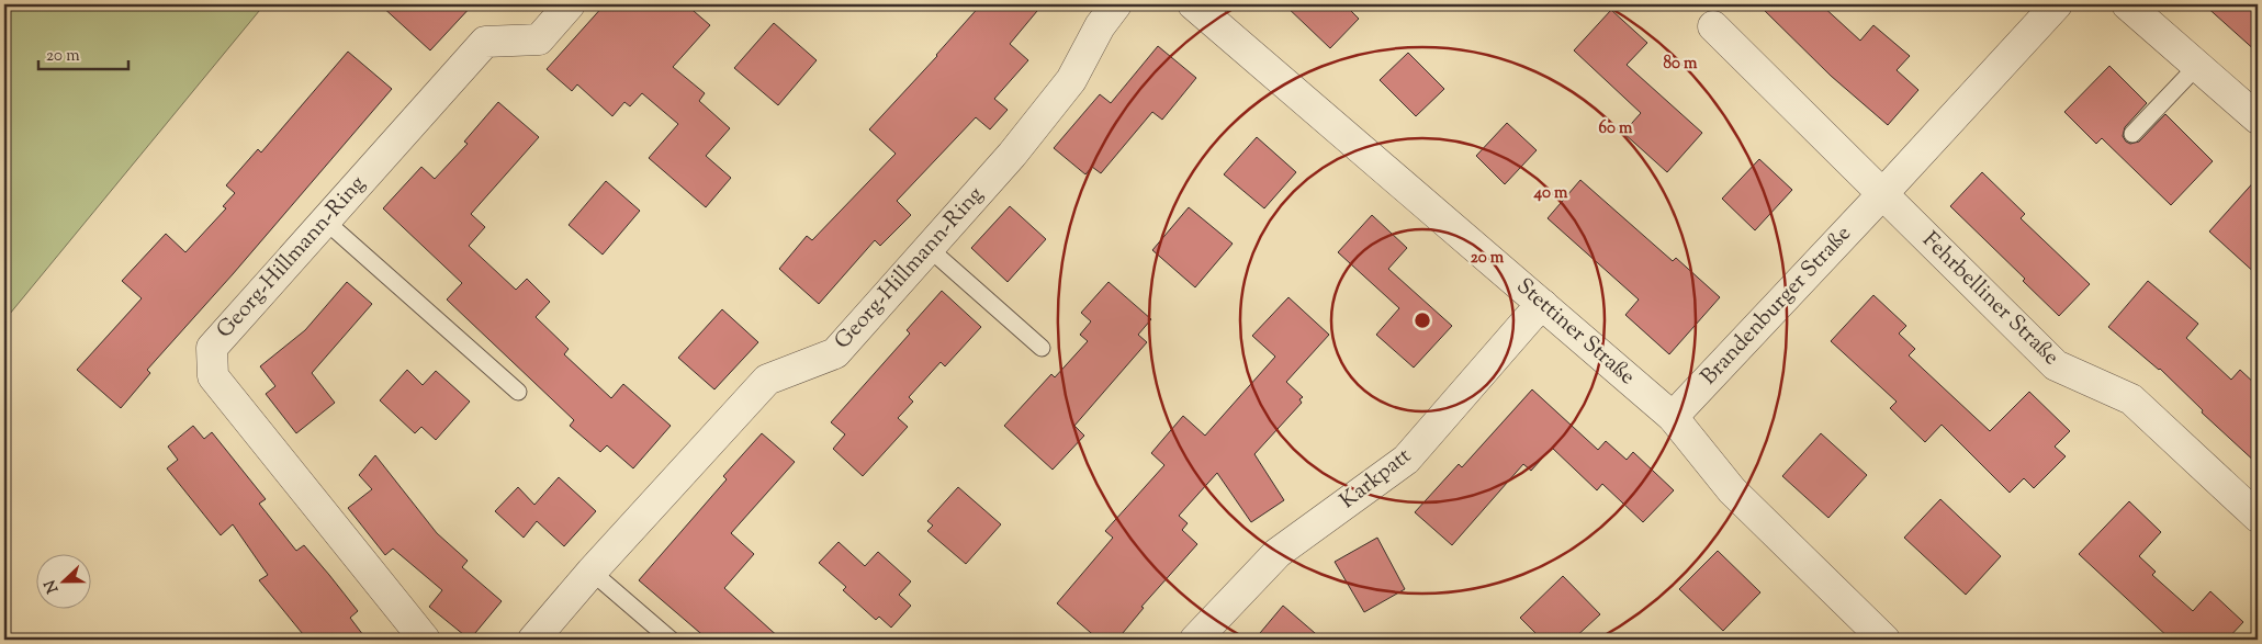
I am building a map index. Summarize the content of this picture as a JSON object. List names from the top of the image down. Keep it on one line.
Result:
{"streets":{"street":["Georg-Hillmann-Ring","Fehrbelliner Straße","Brandenburger Straße","Stettiner Straße","Karkpatt"]},"crossings":[["Fehrbelliner Straße","Brandenburger Straße"],["Brandenburger Straße","Stettiner Straße"],["Stettiner Straße","Karkpatt"]],"scale_bar":"20 m","north":"left","rings":["80 m","60 m","40 m","20 m"]}
